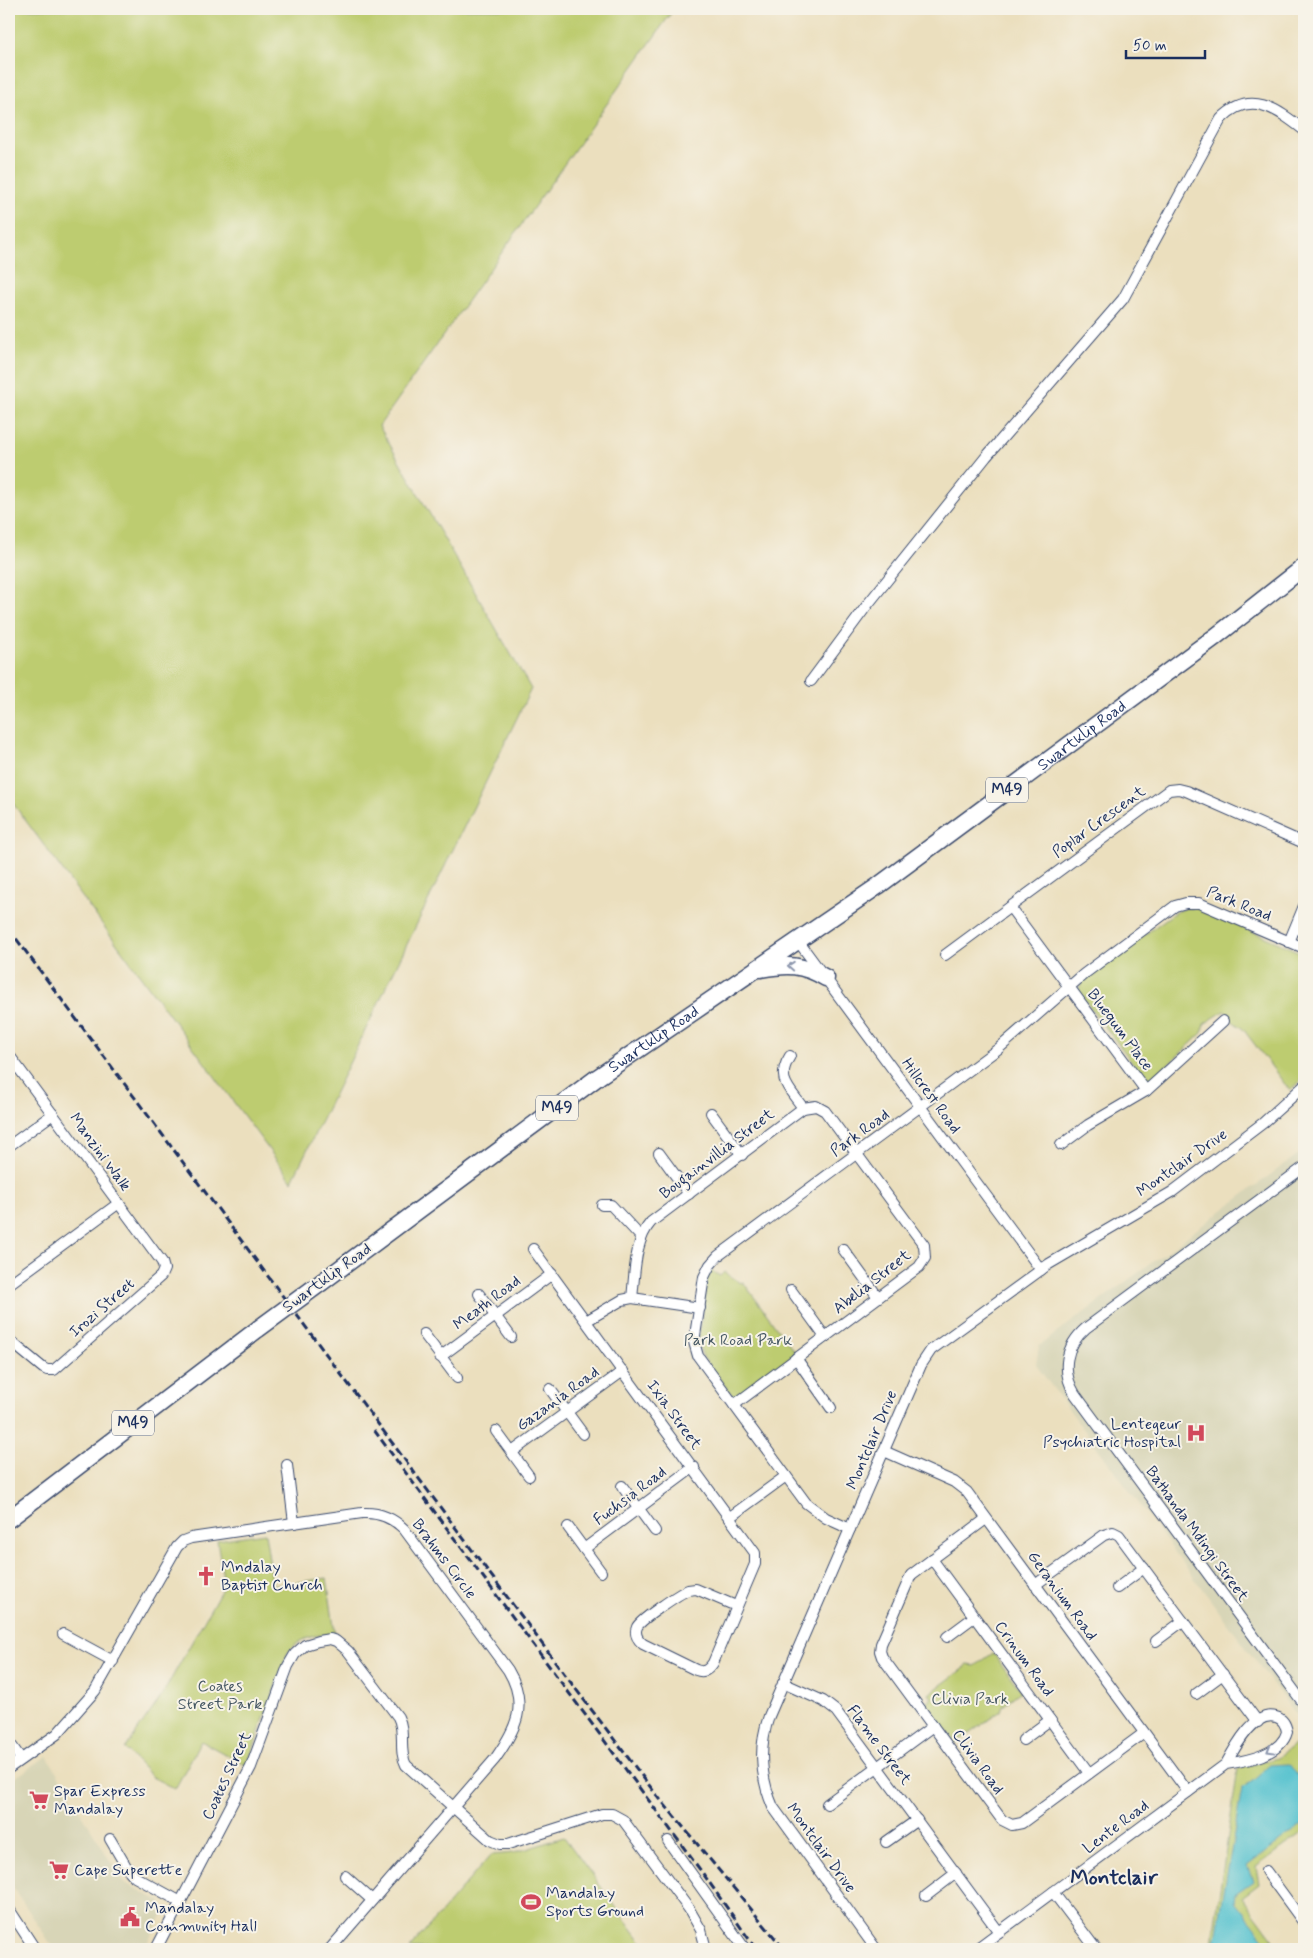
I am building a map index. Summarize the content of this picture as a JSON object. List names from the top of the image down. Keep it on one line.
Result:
{"streets":{"main road":["Swartklip Road","M49"],"street":["Poplar Crescent","Park Road","Bluegum Place","Hillcrest Road","Manzini Walk","Bougainvillia Street","Montclair Drive","Abelia Street","Meath Road","Irozi Street","Gazania Road","Ixia Street","Fuchsia Road","Bathanda Mdingi Street","Brahms Circle","Geranium Road","Crinum Road","Flame Street","Clivia Road","Coates Street","Lente Road"]},"crossings":[["Swartklip Road","Hillcrest Road"],["Park Road","Bluegum Place"],["Park Road","Hillcrest Road"],["Park Road","Montclair Drive"],["Park Road","Abelia Street"],["Hillcrest Road","Montclair Drive"],["Manzini Walk","Irozi Street"],["Montclair Drive","Geranium Road"],["Montclair Drive","Flame Street"],["Meath Road","Ixia Street"],["Gazania Road","Ixia Street"],["Ixia Street","Fuchsia Road"],["Brahms Circle","Coates Street"],["Geranium Road","Clivia Road"],["Geranium Road","Lente Road"],["Crinum Road","Clivia Road"],["Flame Street","Lente Road"]],"districts":["Montclair"],"parks":["Park Road Park","Coates Street Park","Clivia Park"],"places":{"hospital":["Lentegeur Psychiatric Hospital"],"church":["Mndalay Baptist Church"],"supermarket":["Spar Express Mandalay","Cape Superette"],"sports":["Mandalay Sports Ground"],"public building":["Mandalay Community Hall"]},"scale_bar":"50 m"}
